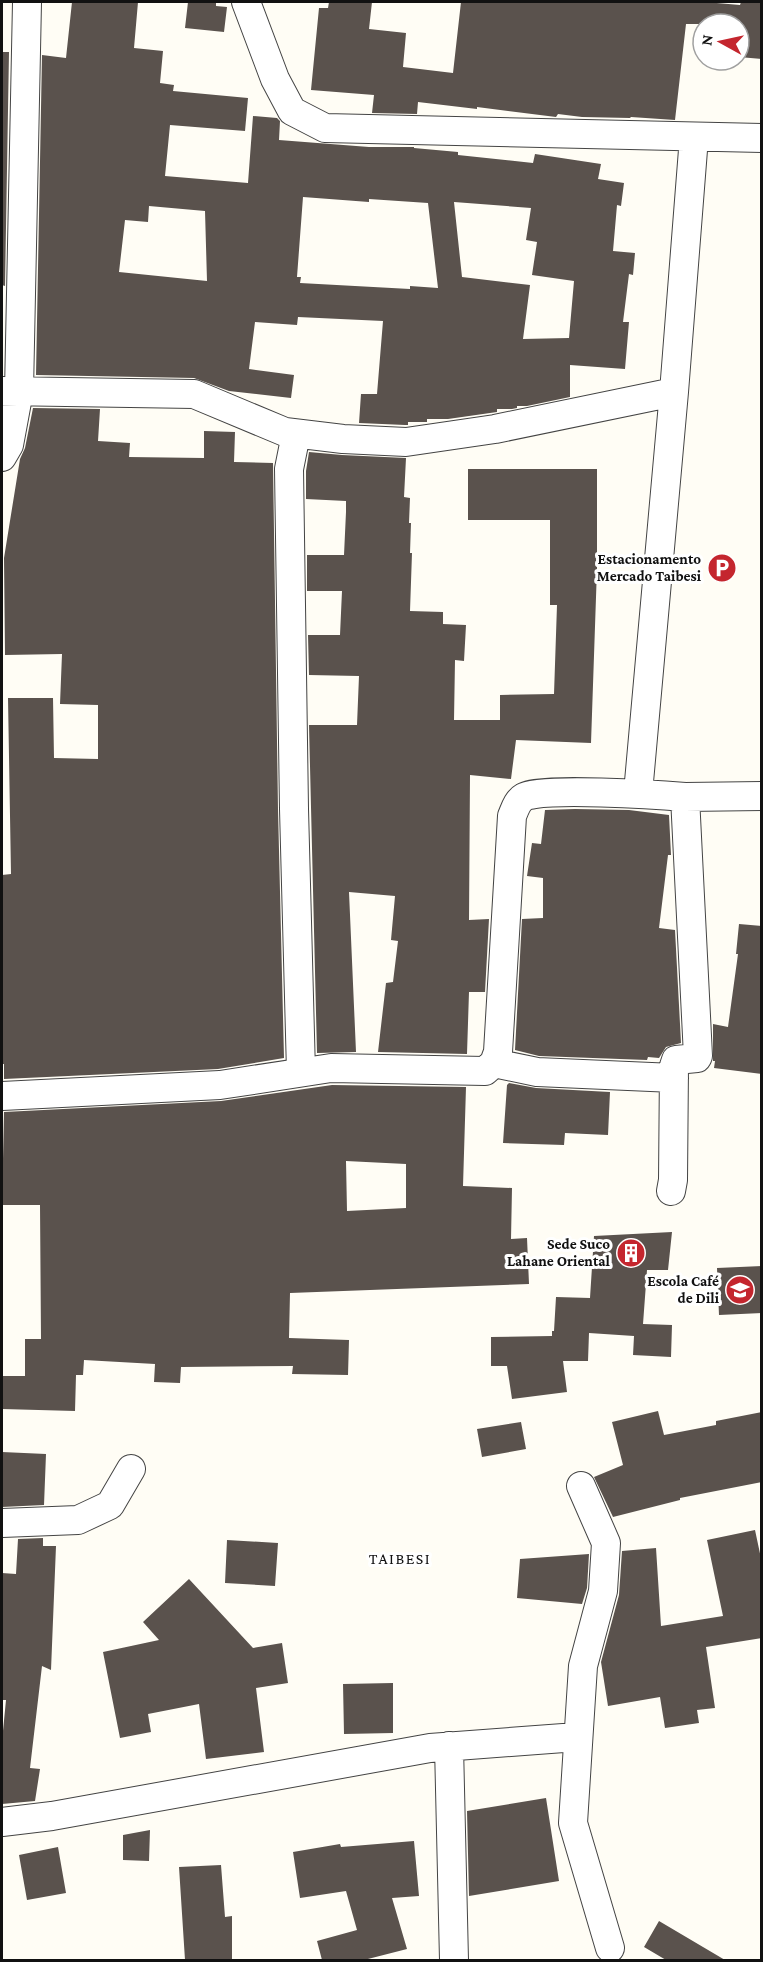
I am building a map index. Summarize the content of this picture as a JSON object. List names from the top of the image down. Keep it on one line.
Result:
{"districts":["TAIBESI"],"places":{"parking":["Estacionamento Mercado Taibesi"],"building":["Sede Suco Lahane Oriental"],"school or university":["Escola Café de Dili"]},"north":"left"}
